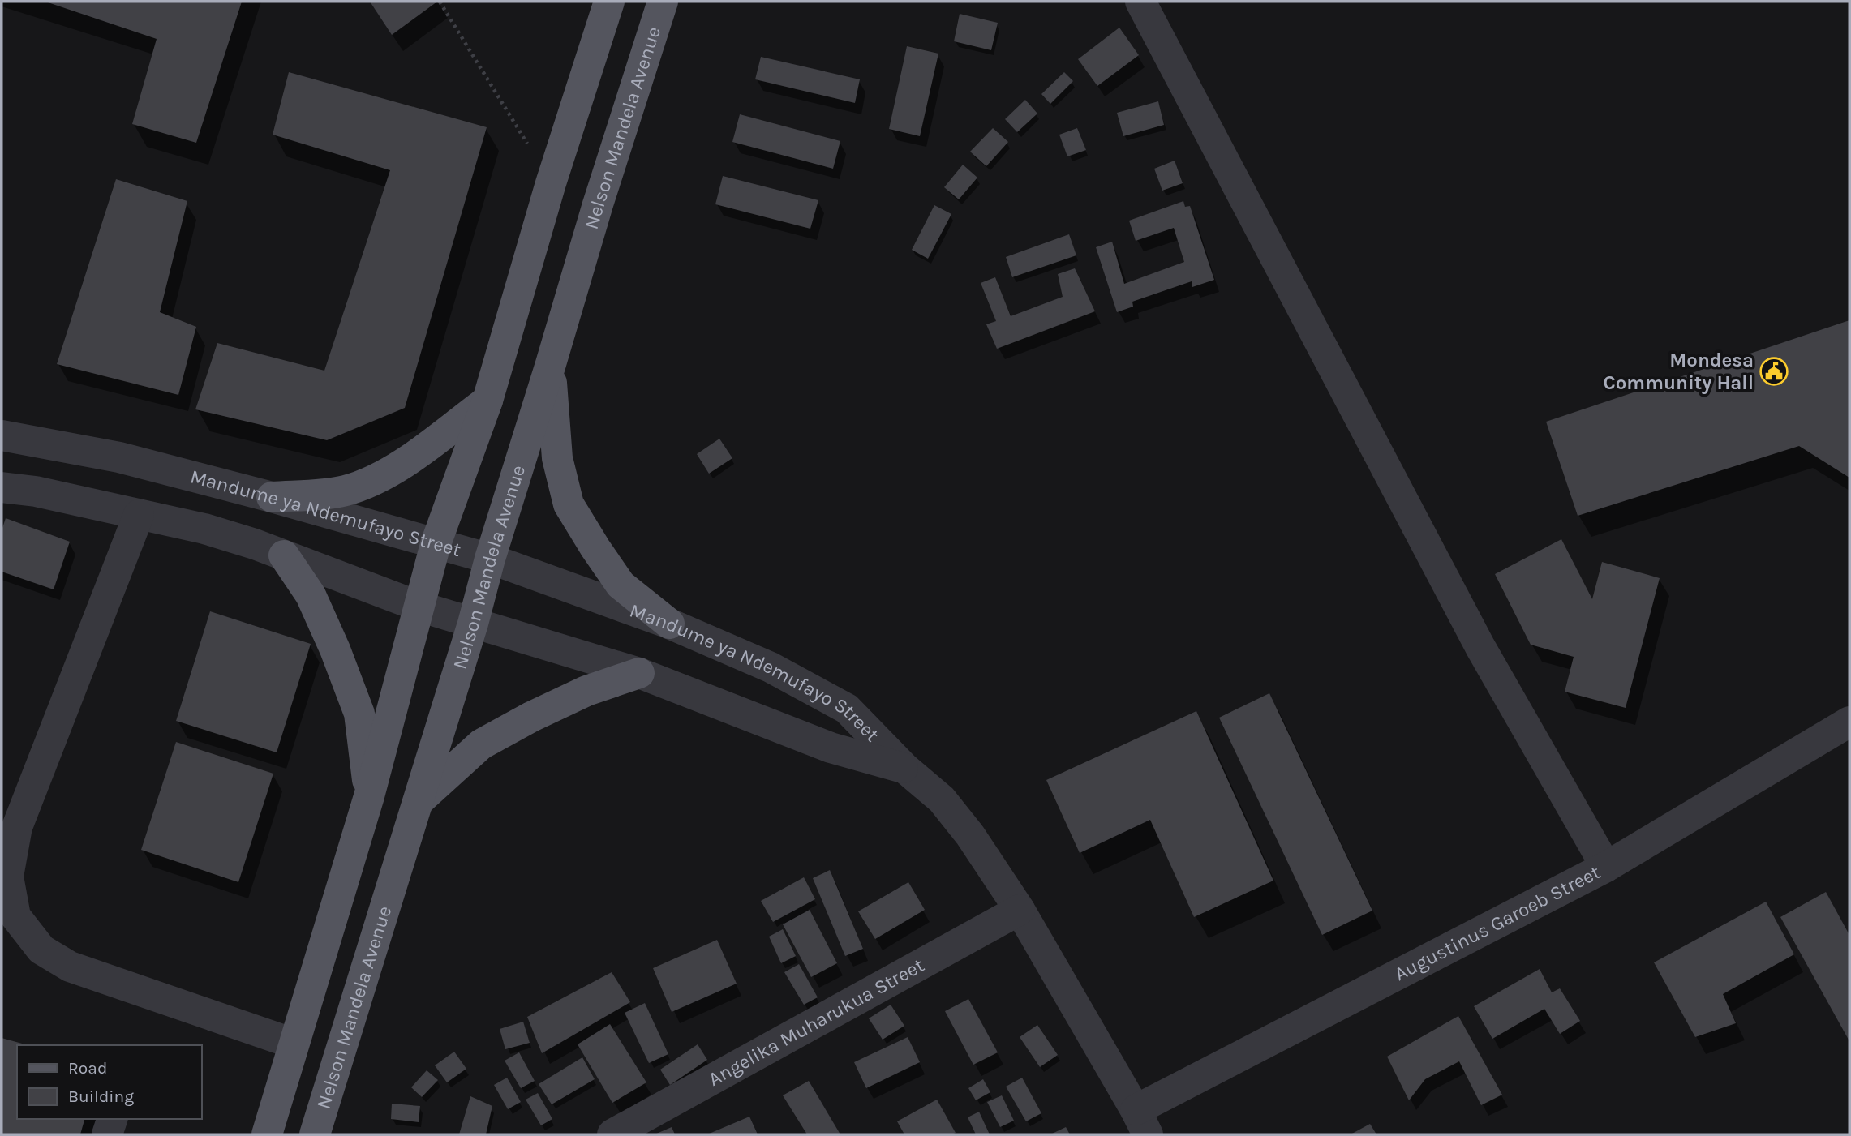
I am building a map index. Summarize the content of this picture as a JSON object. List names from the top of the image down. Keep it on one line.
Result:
{"streets":{"main road":["Nelson Mandela Avenue"],"street":["Mandume ya Ndemufayo Street","Augustinus Garoeb Street","Angelika Muharukua Street"]},"crossings":[["Nelson Mandela Avenue","Mandume ya Ndemufayo Street"],["Mandume ya Ndemufayo Street","Augustinus Garoeb Street"],["Mandume ya Ndemufayo Street","Angelika Muharukua Street"]],"places":{"public building":["Mondesa Community Hall"]},"legend":["Road","Building"]}
